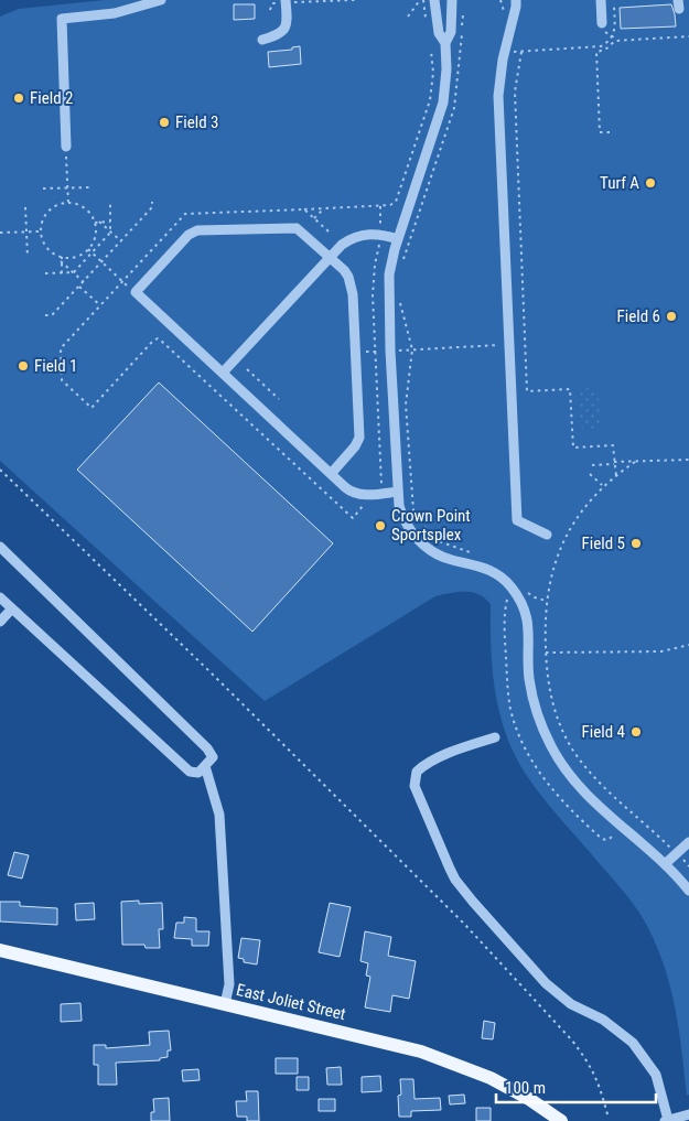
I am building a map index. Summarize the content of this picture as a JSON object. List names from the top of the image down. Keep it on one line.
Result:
{"streets":{"main road":["East Joliet Street"]},"places":["Field 2","Field 3","Turf A","Field 6","Field 1","Crown Point Sportsplex","Field 5","Field 4"],"scale_bar":"100 m"}
